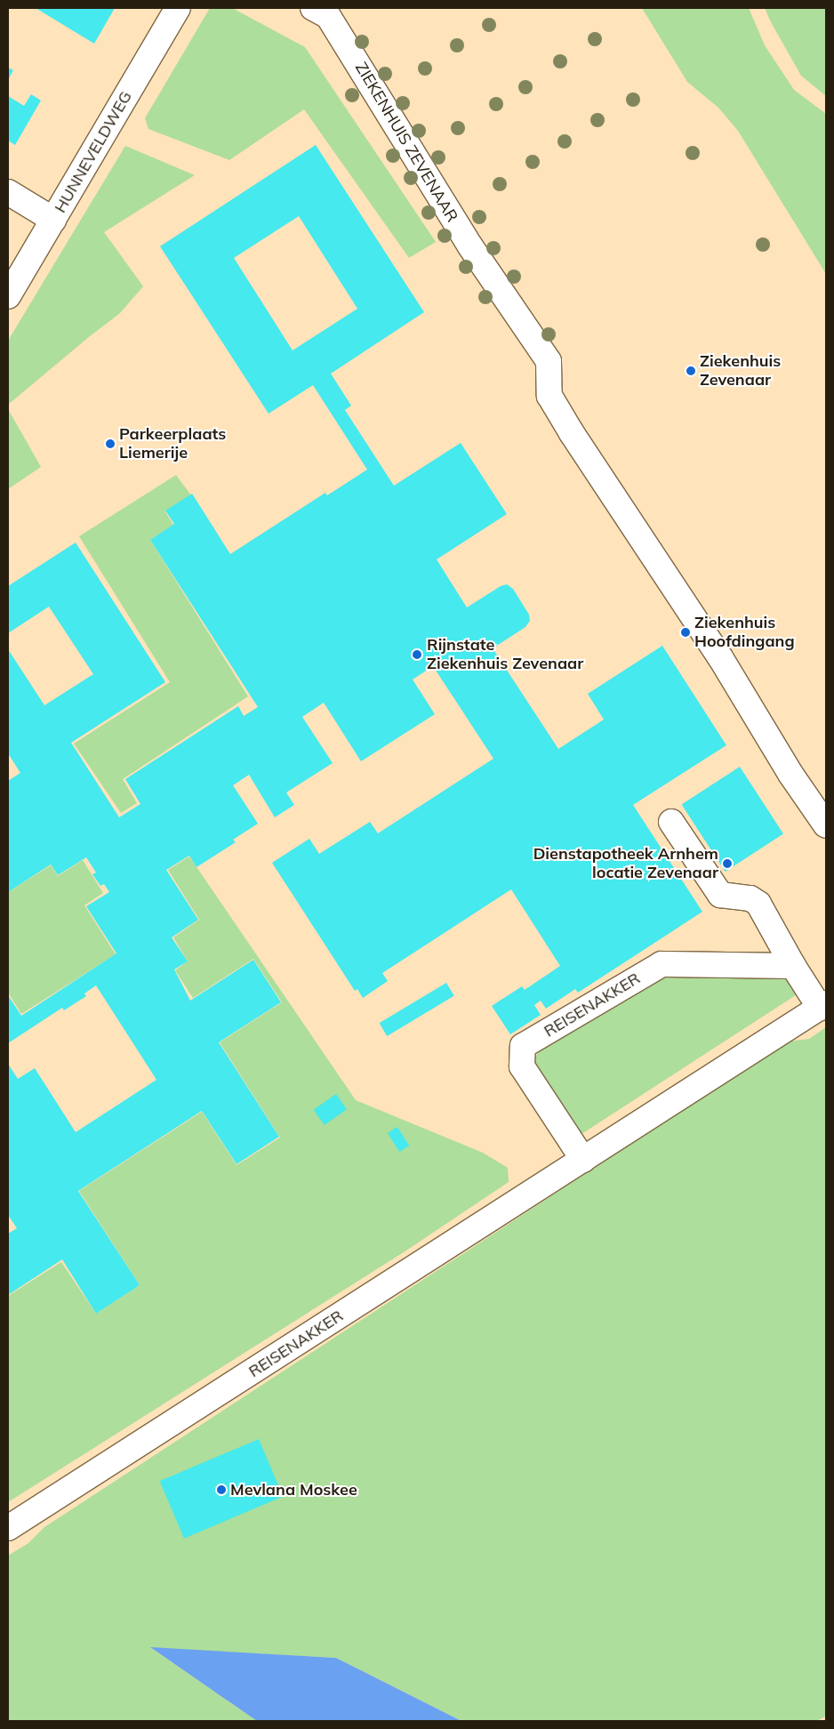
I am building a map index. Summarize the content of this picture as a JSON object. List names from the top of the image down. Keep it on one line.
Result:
{"streets":{"street":["ZIEKENHUIS ZEVENAAR","HUNNEVELDWEG","REISENAKKER"]},"places":["Ziekenhuis Zevenaar","Parkeerplaats Liemerije","Ziekenhuis Hoofdingang","Rijnstate Ziekenhuis Zevenaar","Dienstapotheek Arnhem locatie Zevenaar","Mevlana Moskee"]}
